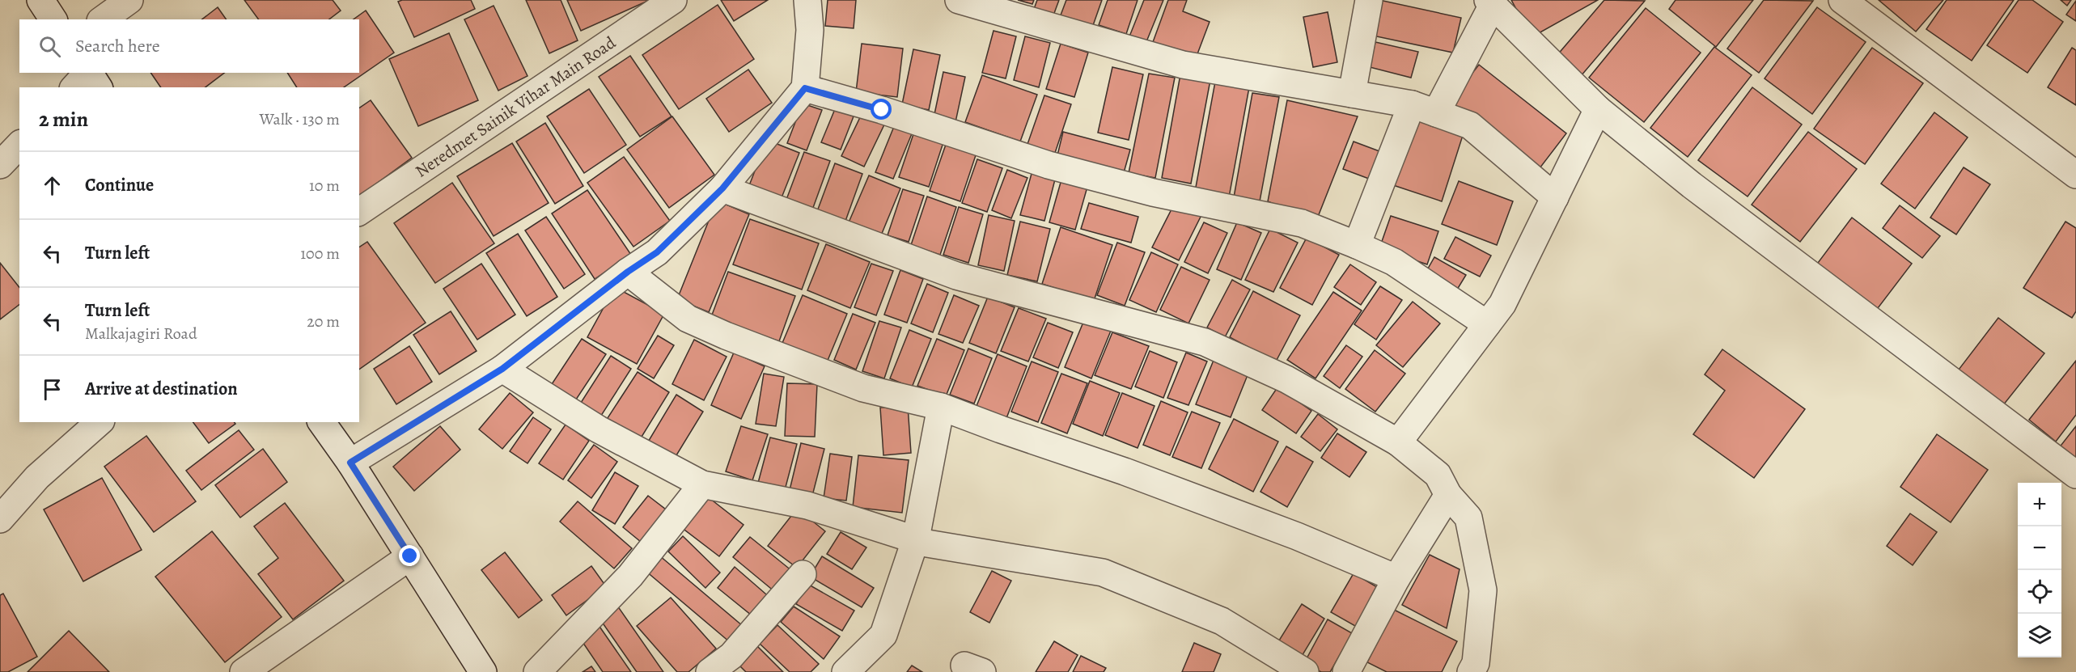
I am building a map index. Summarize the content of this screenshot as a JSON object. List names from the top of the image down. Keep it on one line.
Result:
{"streets":{"street":["Neredmet Sainik Vihar Main Road"]},"page":{"search":"Search here","heading":["2 min","Walk · 130 m"],"list":[["Continue","10 m"],["Turn left","100 m"],["Turn left","Malkajagiri Road","20 m"],"Arrive at destination"],"map_buttons":["+","−"]}}
